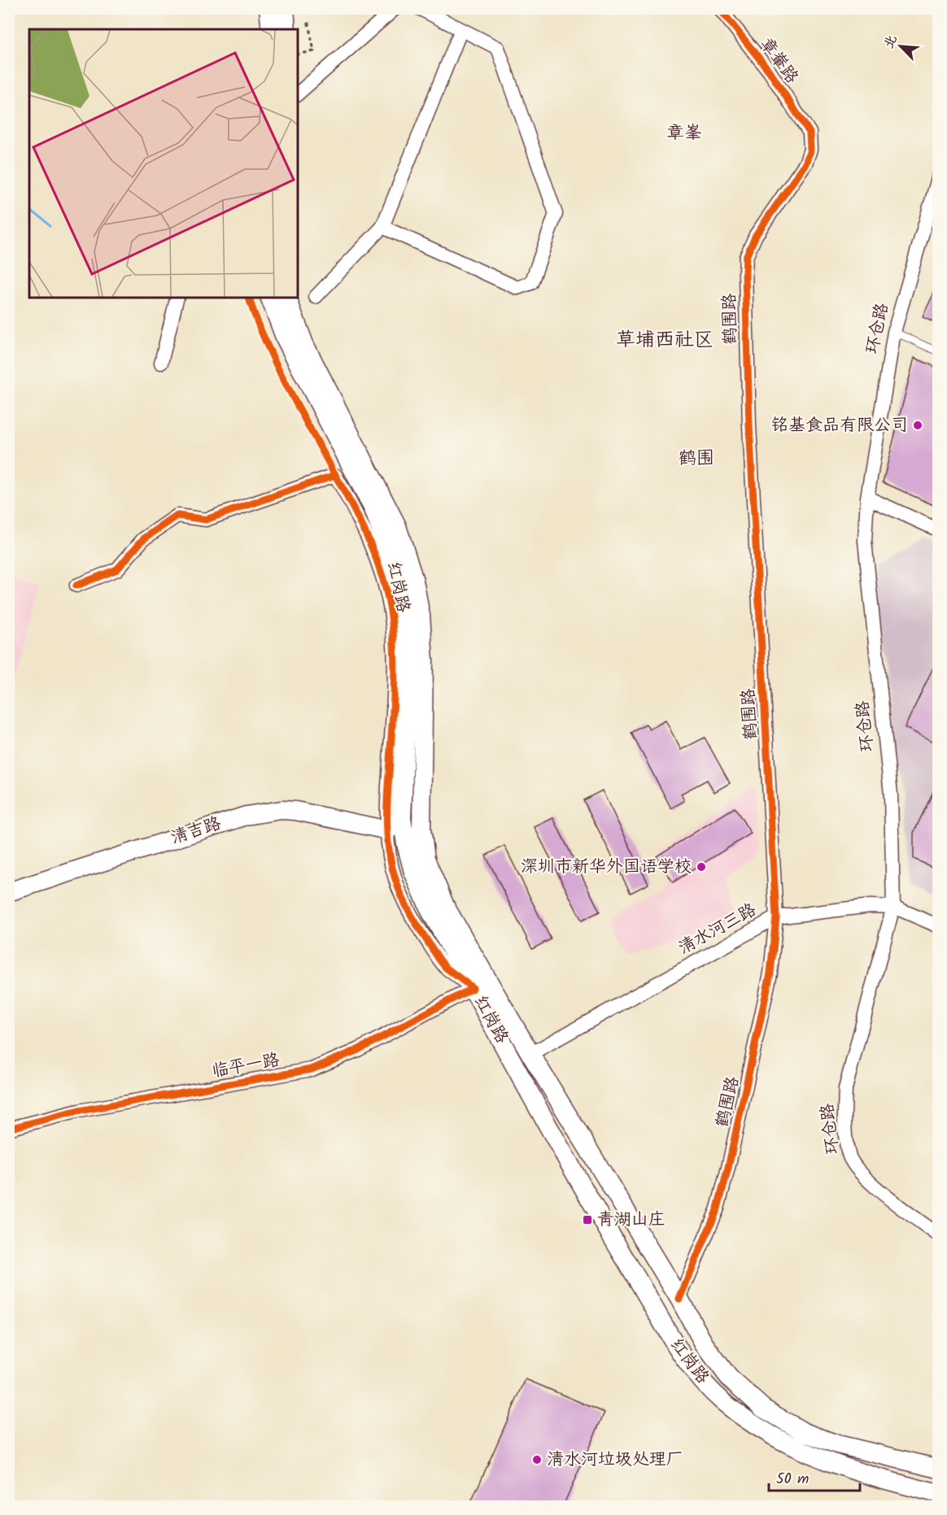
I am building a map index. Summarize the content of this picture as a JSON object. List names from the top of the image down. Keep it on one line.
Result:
{"streets":{"main road":["红岗路","清吉路"],"street":["章輋路","鹤围路","环仓路","清水河三路","临平一路"]},"crossings":[["章輋路","鹤围路"],["鹤围路","红岗路"],["鹤围路","清水河三路"],["环仓路","清水河三路"],["红岗路","清水河三路"],["红岗路","临平一路"]],"districts":["章峯","草埔西社区","鹤围"],"places":{"other":["铭基食品有限公司","深圳市新华外国语学校","清水河垃圾处理厂"],"transit":["青湖山庄"]},"scale_bar":"50 m","north":"top left"}
